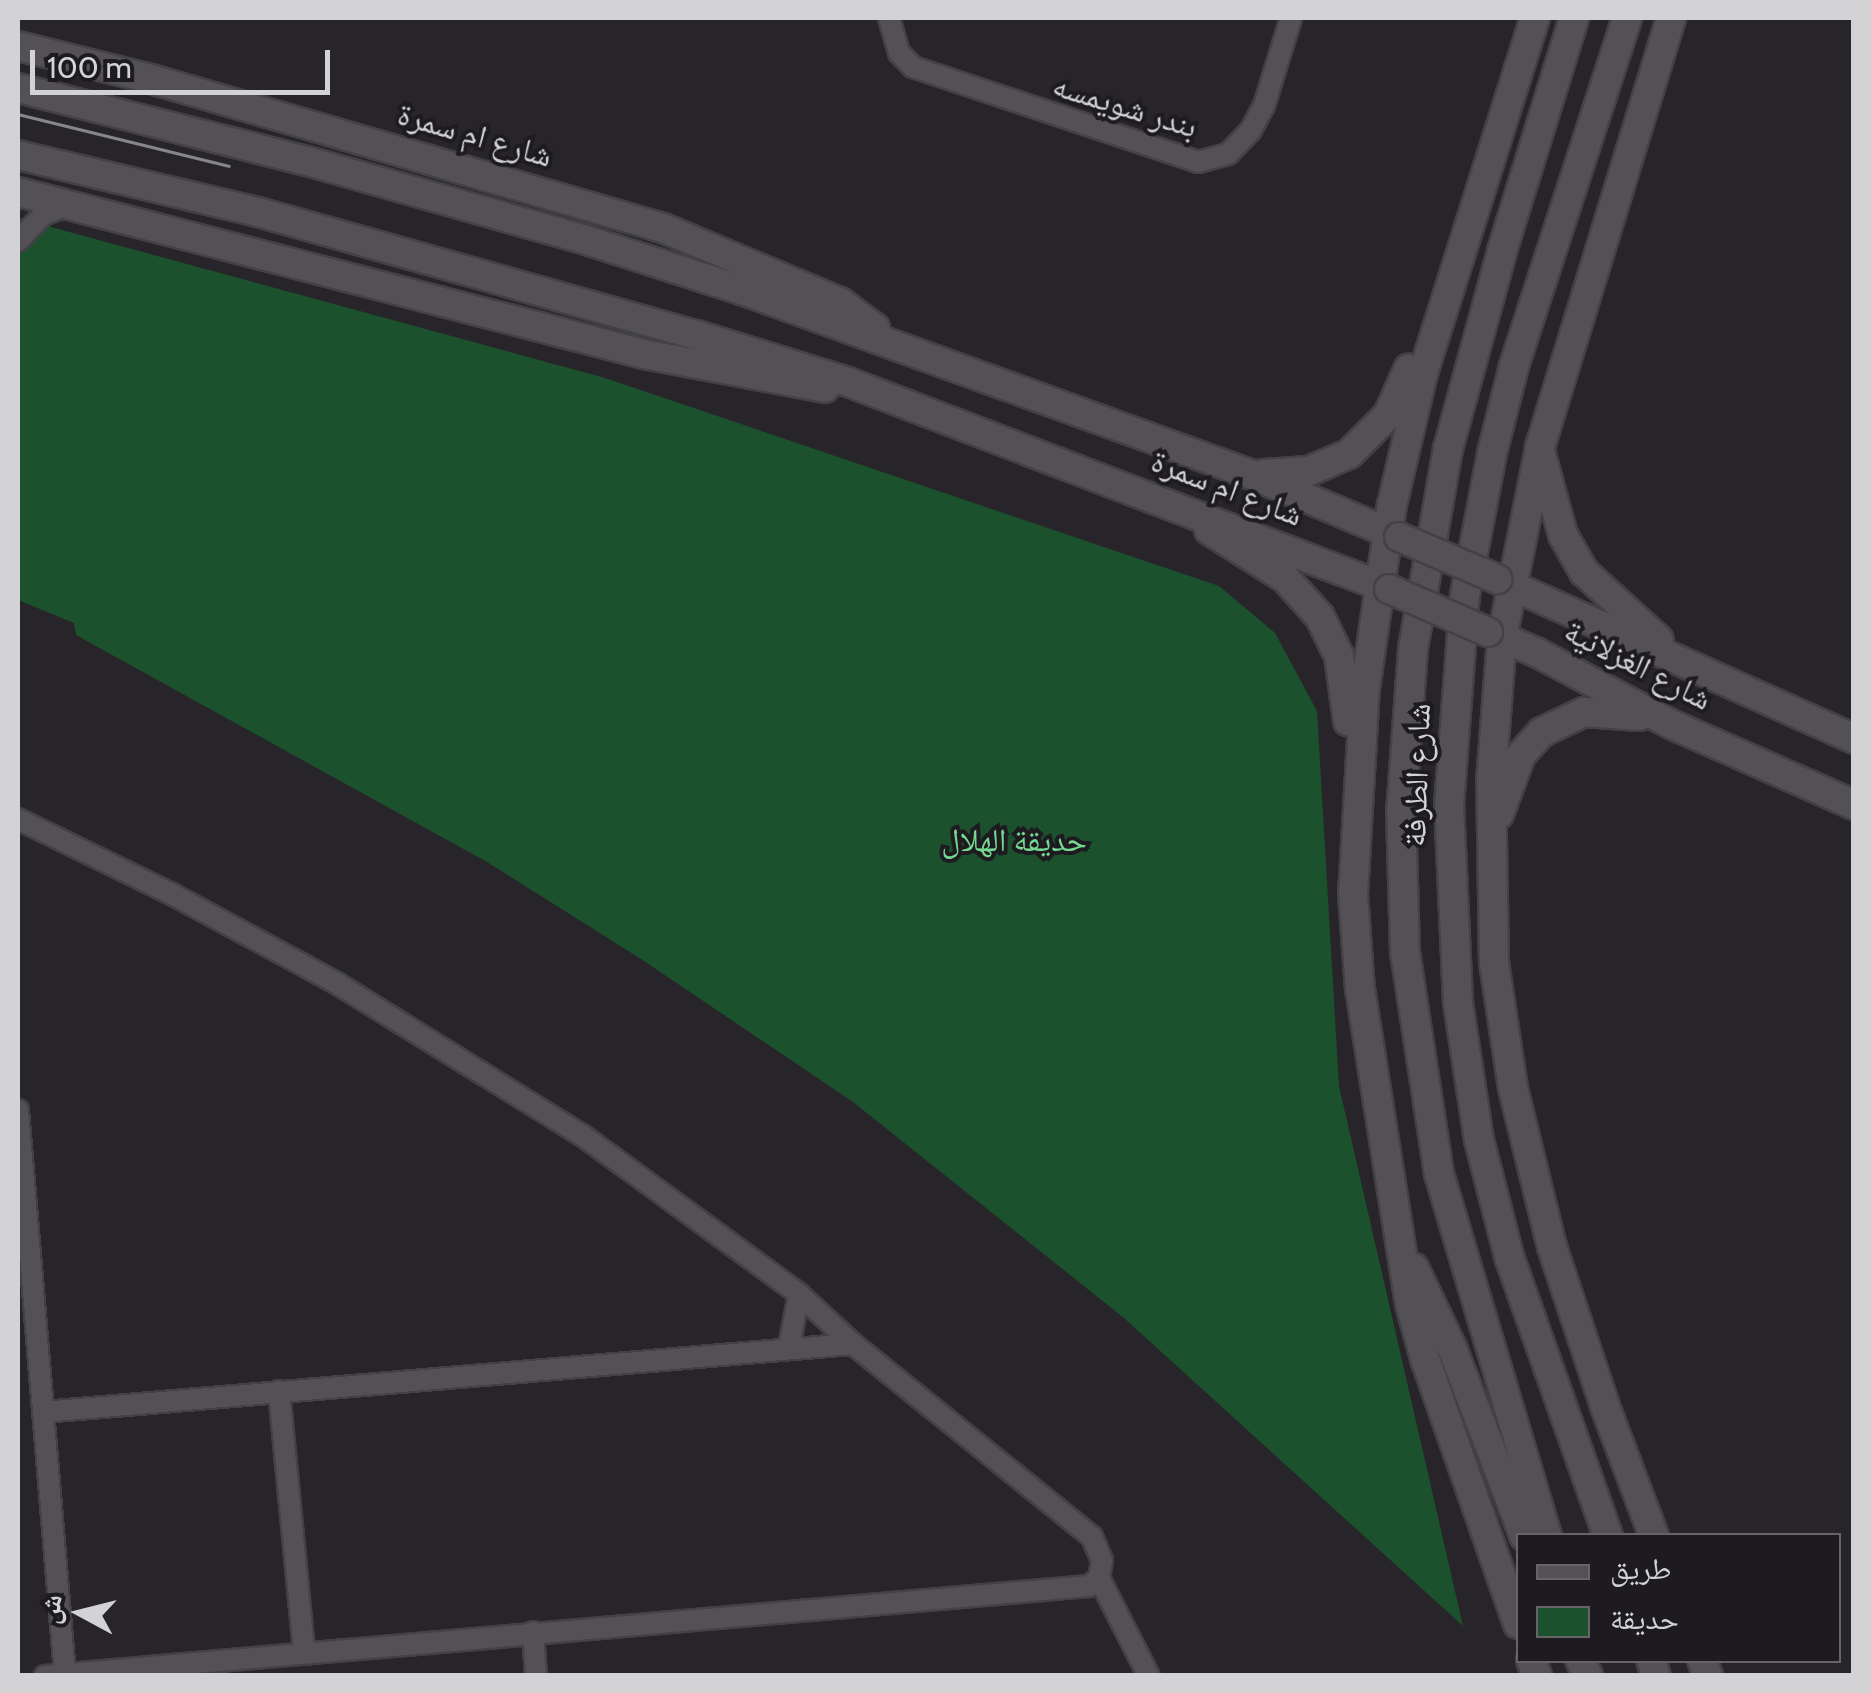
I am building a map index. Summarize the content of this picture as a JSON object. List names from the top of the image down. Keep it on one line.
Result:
{"streets":{"main road":["شارع ام سمرة","شارع الغزلانية","شارع الطرفة"],"street":["بندر شويمسه"]},"crossings":[["شارع ام سمرة","شارع الغزلانية"]],"parks":["حديقة الهلال"],"legend":["طريق","حديقة"],"scale_bar":"100 m","north":"left"}
